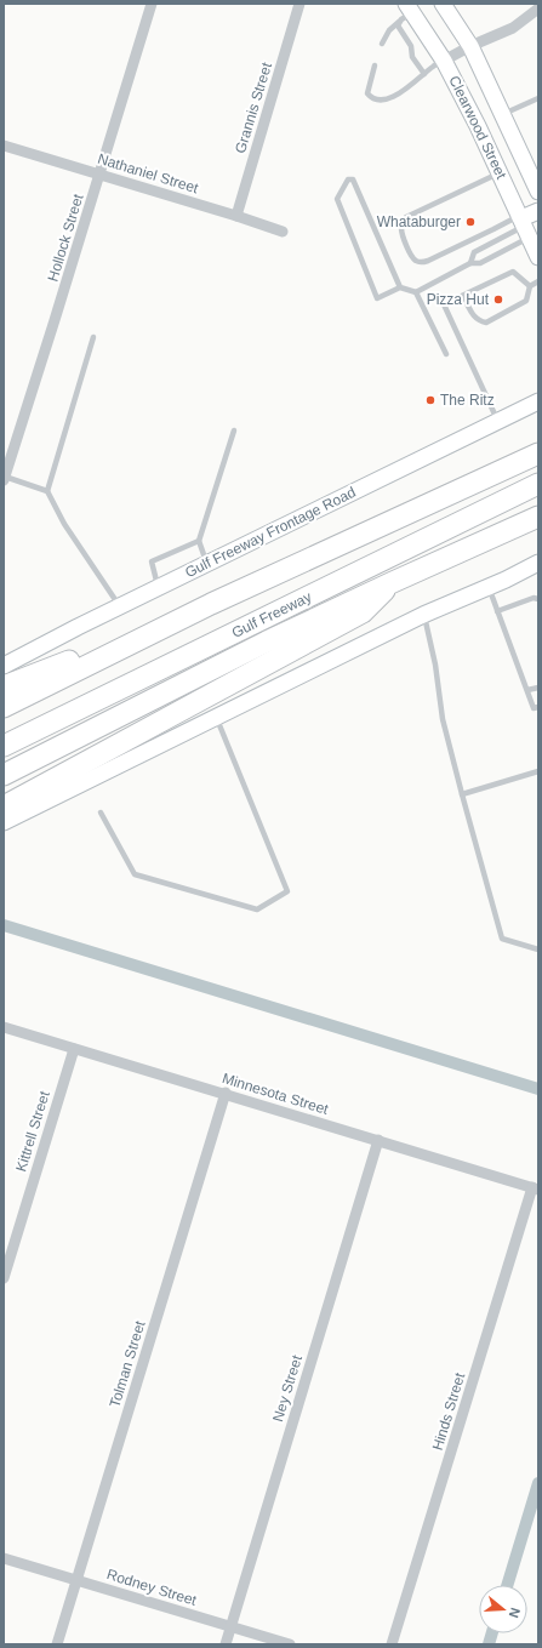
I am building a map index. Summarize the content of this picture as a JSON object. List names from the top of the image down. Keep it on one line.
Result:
{"streets":{"highway":["Gulf Freeway"],"main road":["Clearwood Street","Gulf Freeway Frontage Road"],"street":["Grannis Street","Nathaniel Street","Hollock Street","Minnesota Street","Kittrell Street","Tolman Street","Ney Street","Hinds Street","Rodney Street"]},"crossings":[["Grannis Street","Nathaniel Street"],["Nathaniel Street","Hollock Street"],["Minnesota Street","Kittrell Street"],["Minnesota Street","Tolman Street"],["Minnesota Street","Ney Street"],["Minnesota Street","Hinds Street"],["Tolman Street","Rodney Street"],["Ney Street","Rodney Street"]],"places":["Whataburger","Pizza Hut","The Ritz"],"north":"right"}
